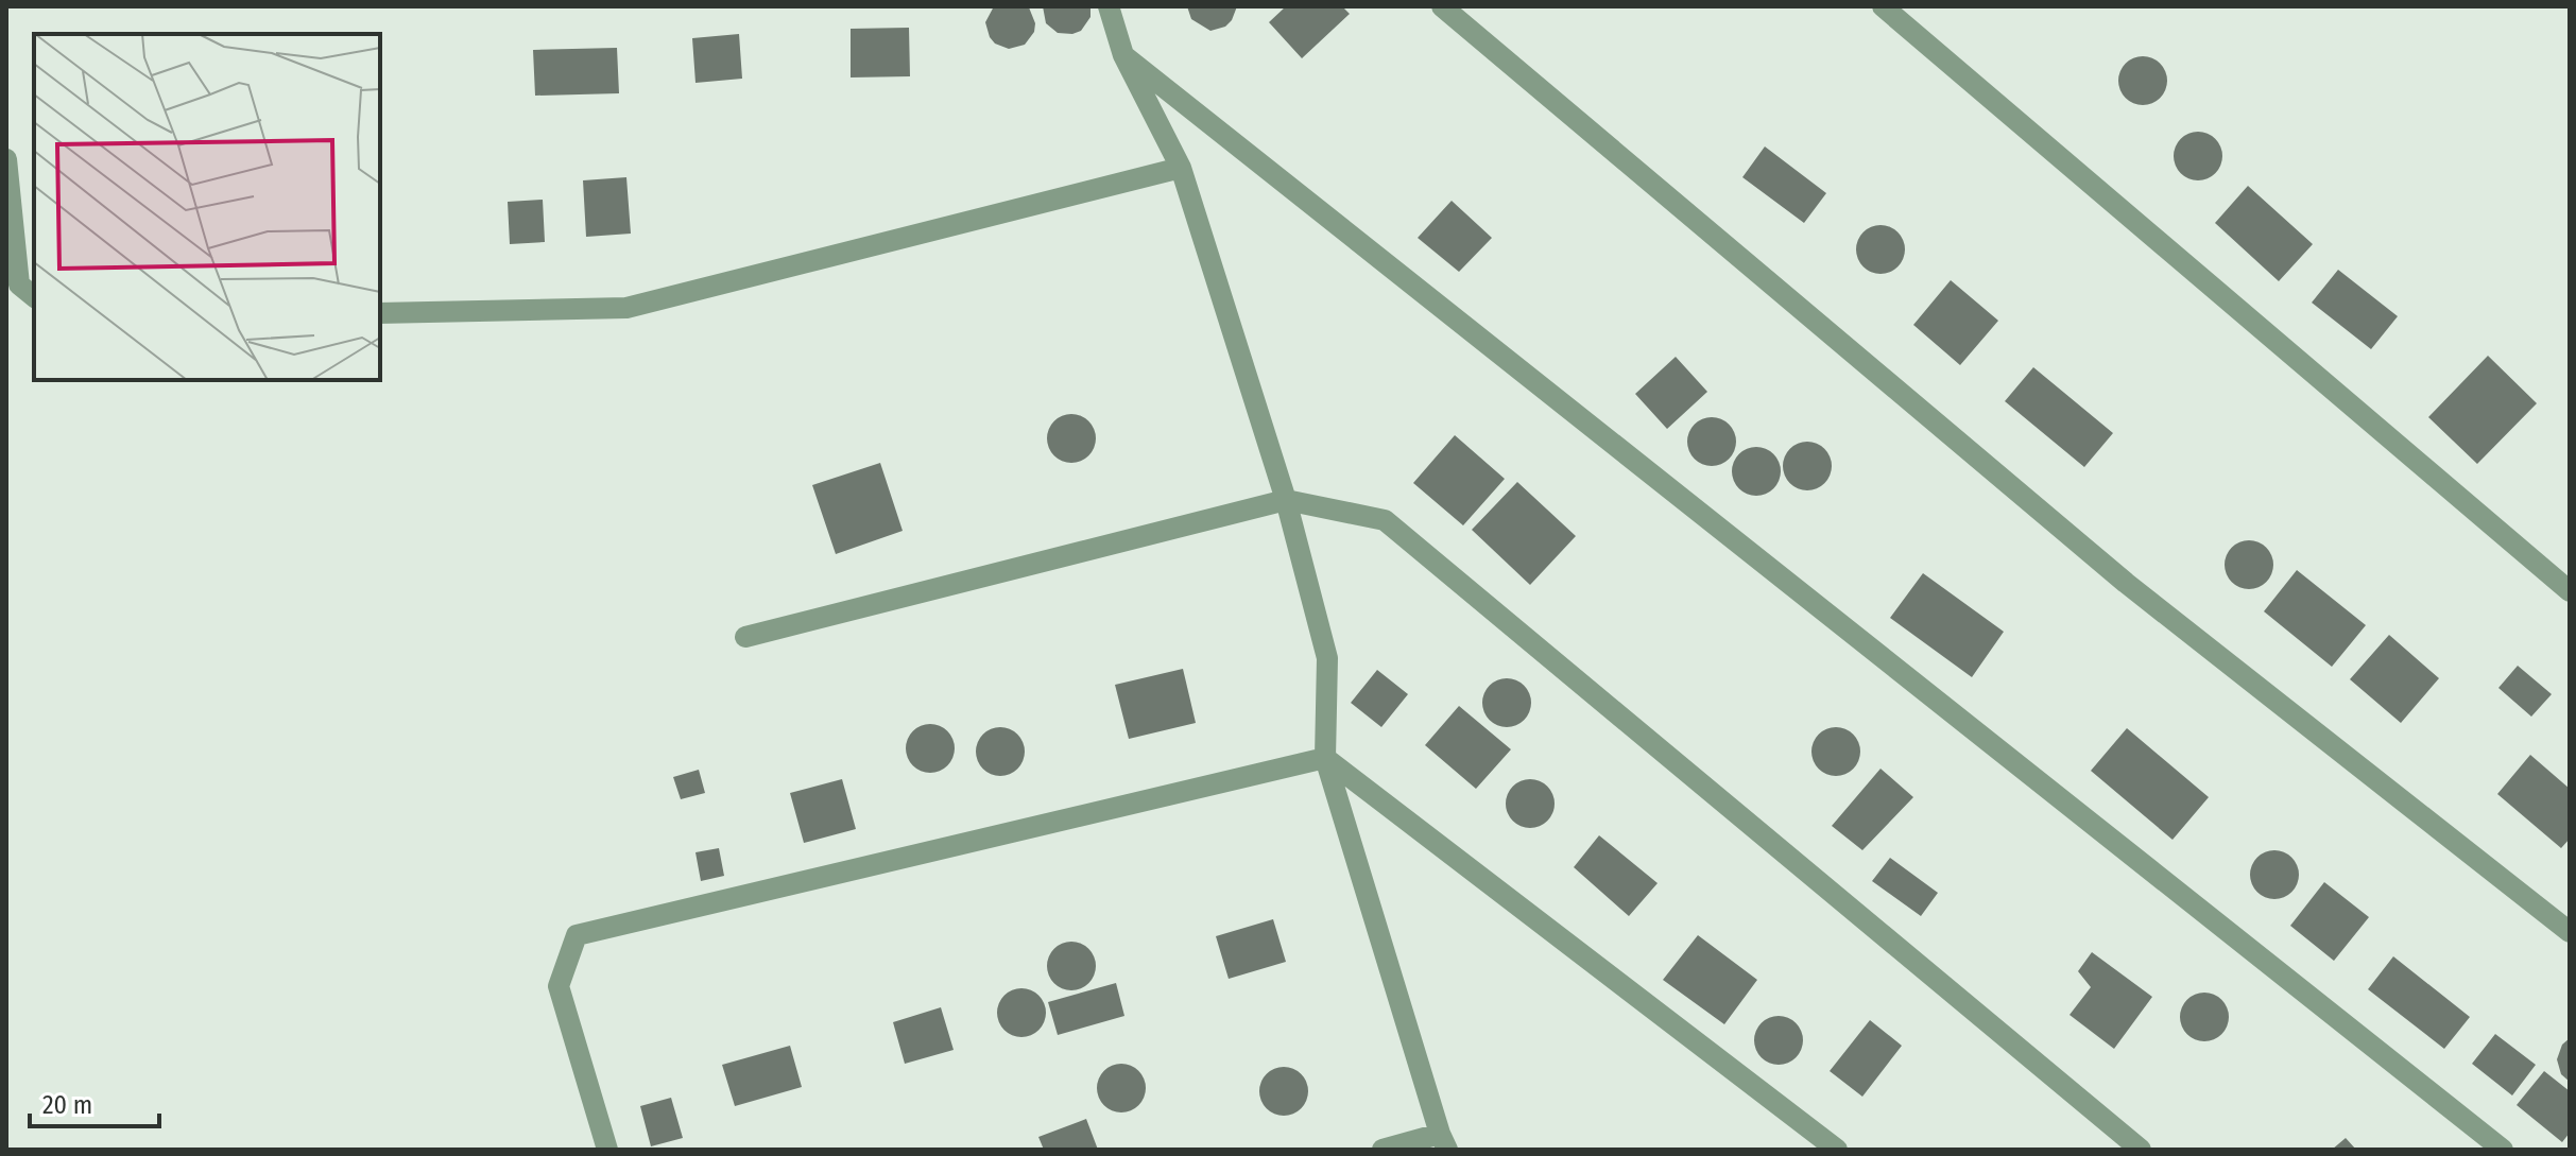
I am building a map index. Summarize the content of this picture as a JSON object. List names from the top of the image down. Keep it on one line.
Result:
{"scale_bar":"20 m"}
